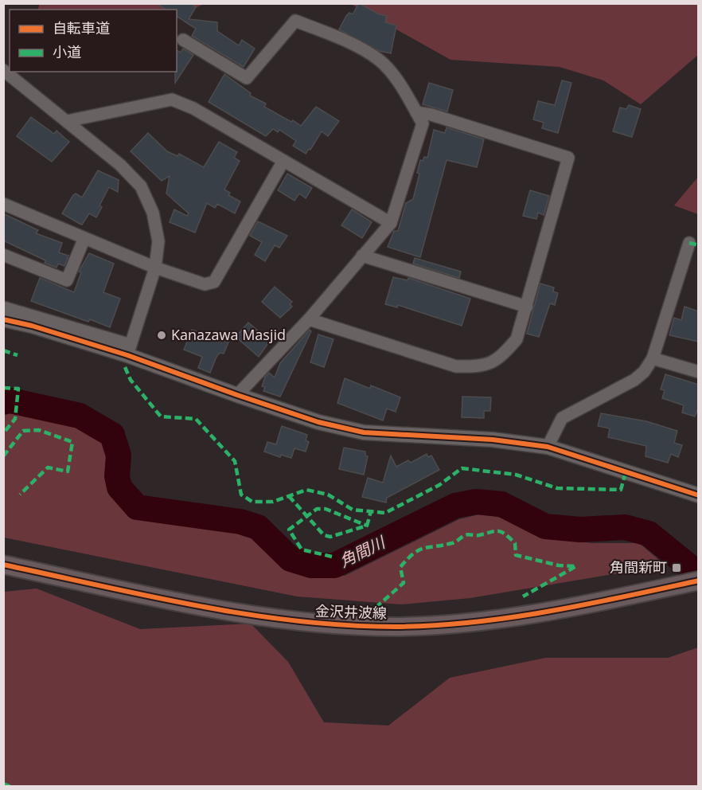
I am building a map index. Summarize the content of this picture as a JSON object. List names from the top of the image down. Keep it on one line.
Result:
{"streets":{"main road":["金沢井波線"]},"water":["角間川"],"places":{"other":["Kanazawa Masjid"],"transit":["角間新町"]},"legend":["自転車道","小道"]}
